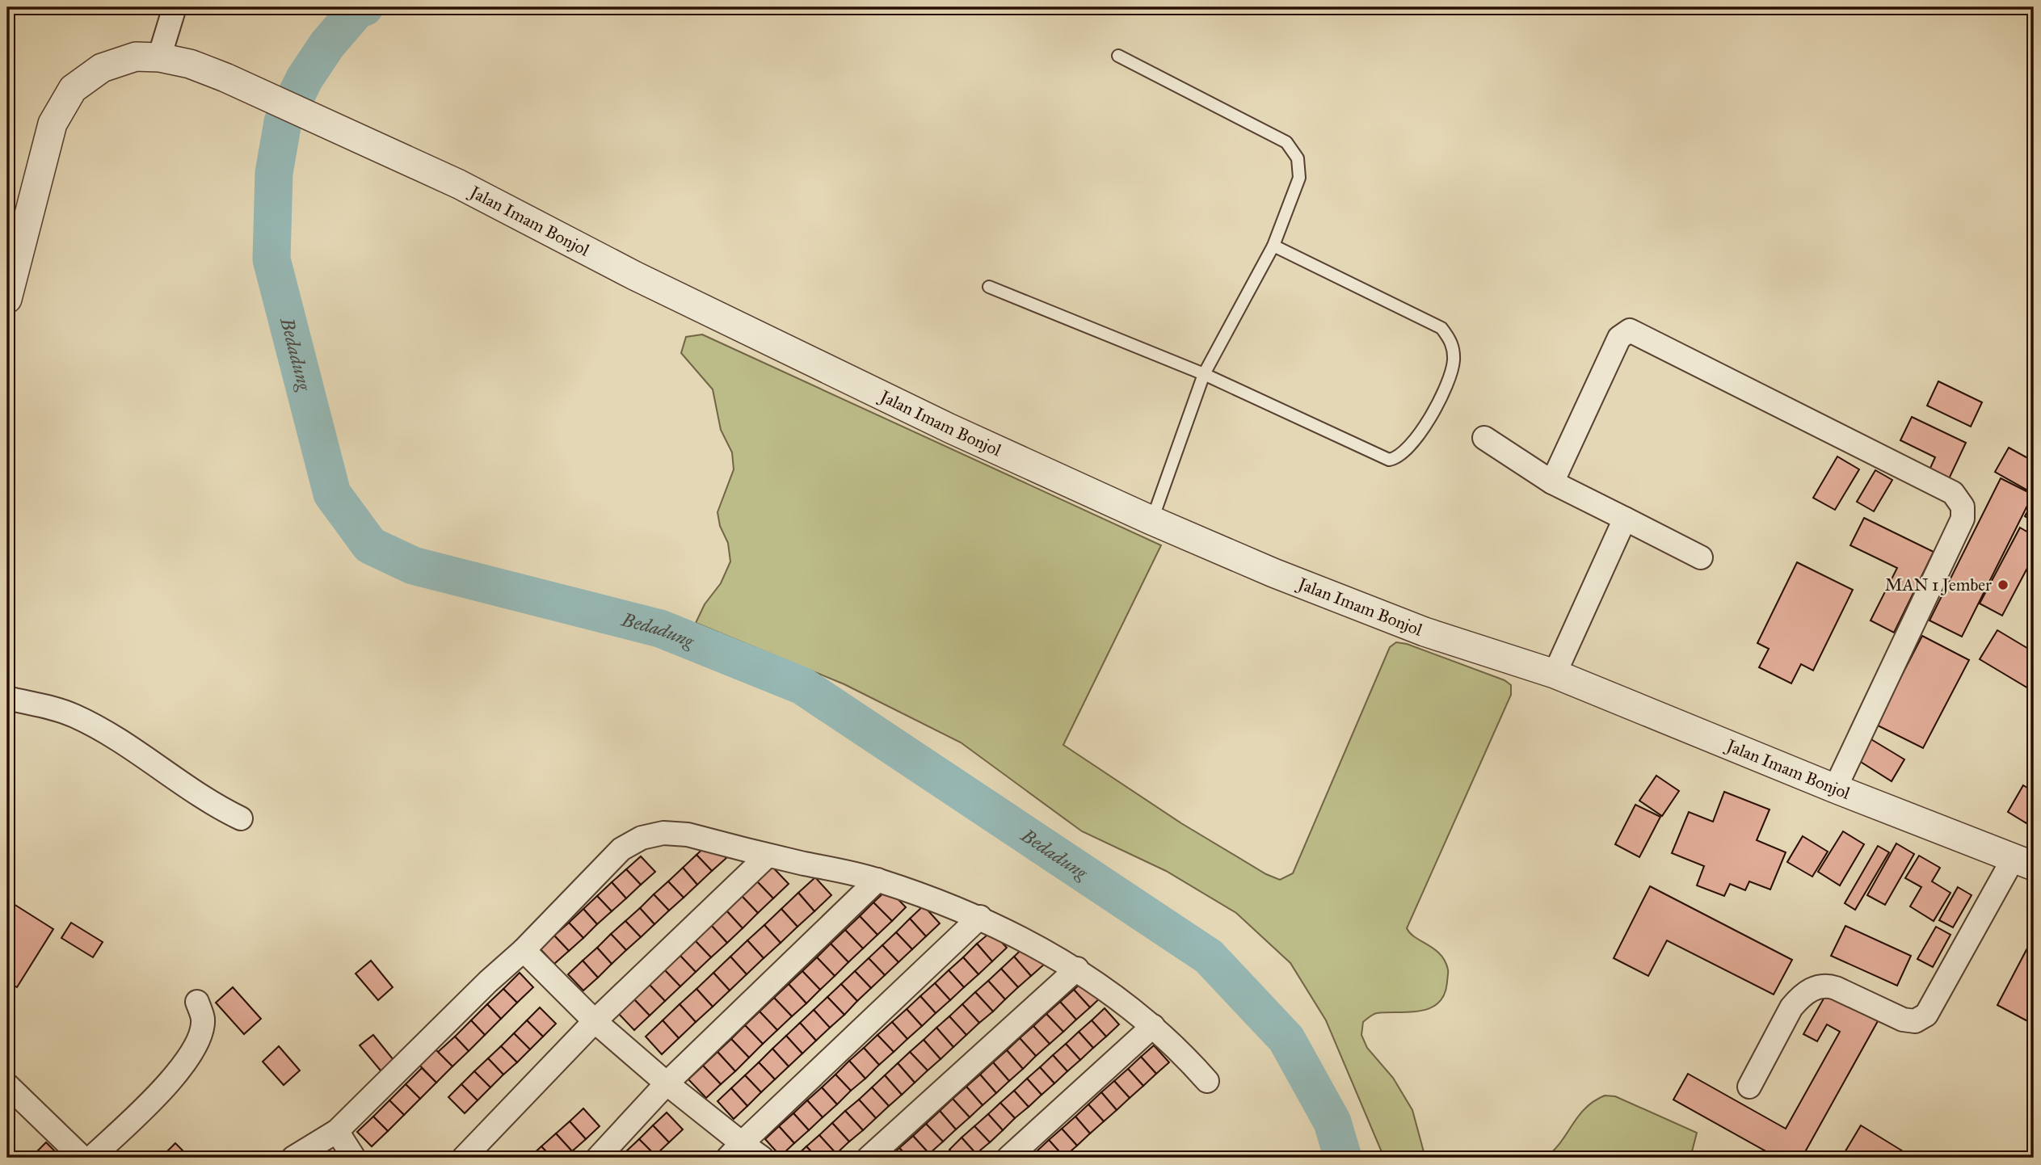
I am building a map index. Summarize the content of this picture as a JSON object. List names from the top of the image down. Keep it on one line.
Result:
{"streets":{"street":["Jalan Imam Bonjol"]},"water":["Bedadung"],"places":["MAN 1 Jember"]}
